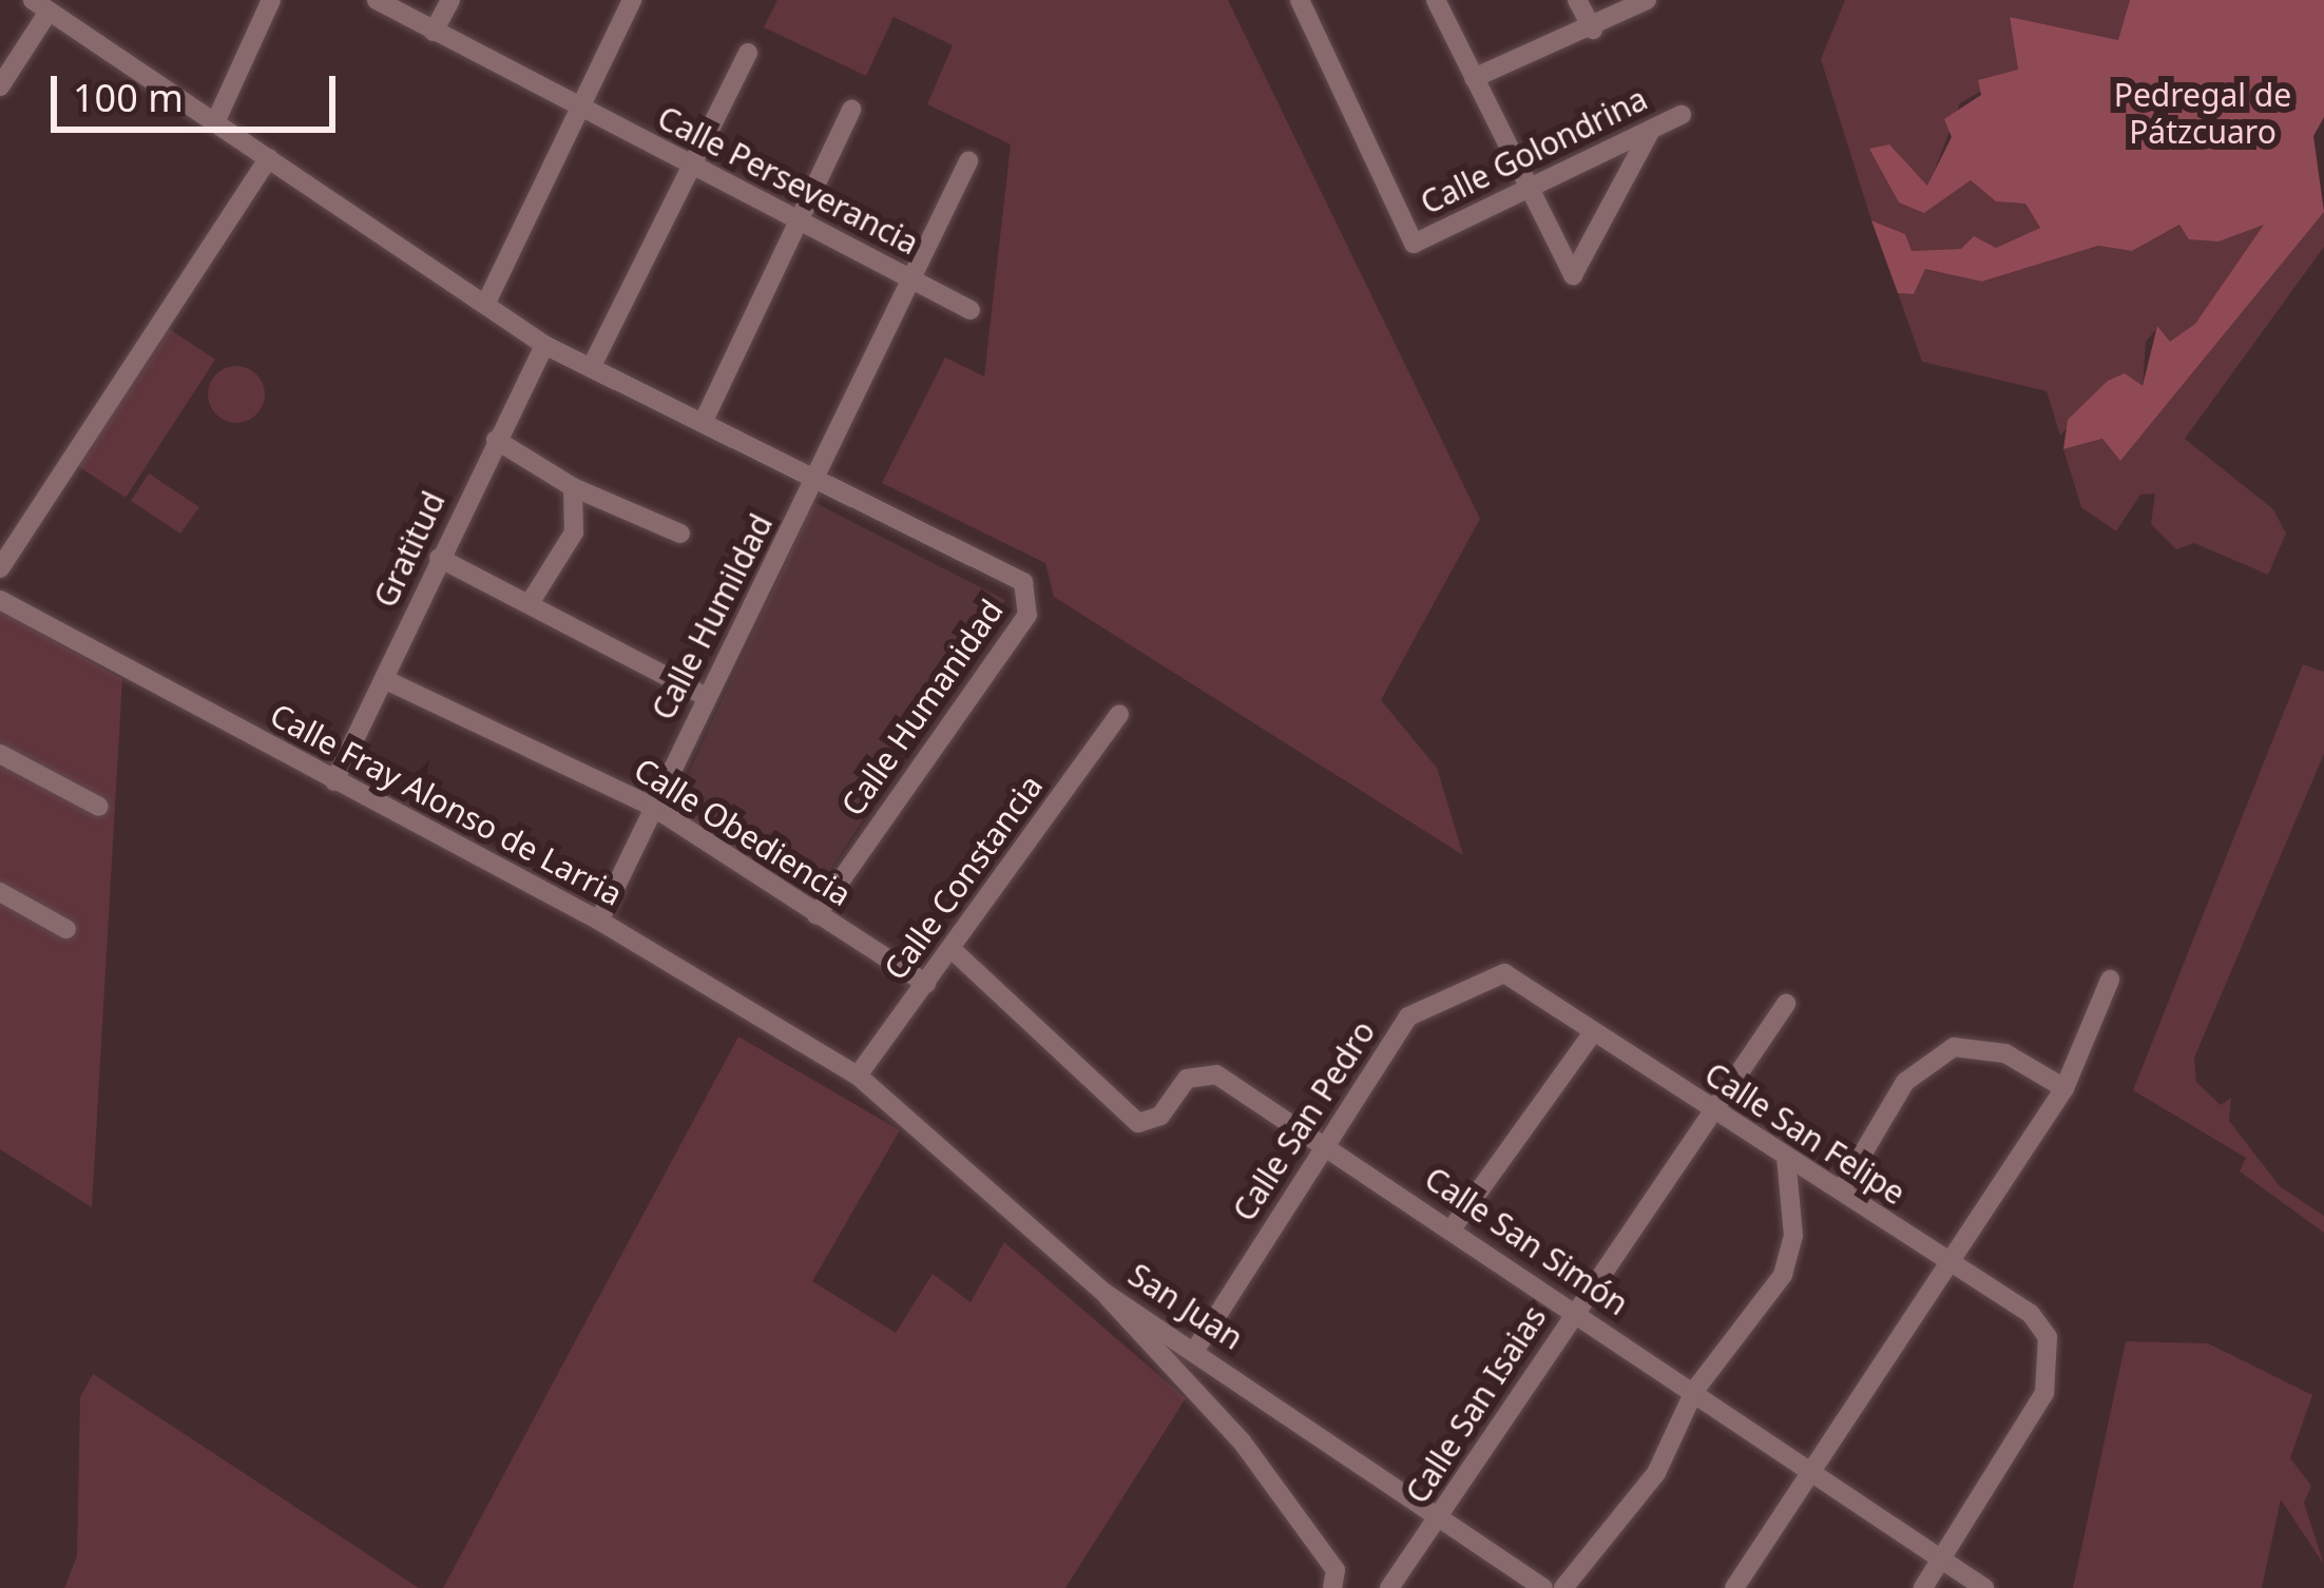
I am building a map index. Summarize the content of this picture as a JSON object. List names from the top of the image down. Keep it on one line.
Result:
{"streets":{"street":["Calle Golondrina","Calle Perseverancia","Gratitud","Calle Humildad","Calle Humanidad","Calle Fray Alonso de Larria","Calle Obediencia","Calle Constancia","Calle San Pedro","Calle San Felipe","Calle San Simón","San Juan","Calle San Isaias"]},"crossings":[["Calle Perseverancia","Calle Humildad"],["Gratitud","Calle Fray Alonso de Larria"],["Gratitud","Calle Obediencia"],["Calle Humildad","Calle Humanidad"],["Calle Humildad","Calle Fray Alonso de Larria"],["Calle Humildad","Calle Obediencia"],["Calle Humanidad","Calle Obediencia"],["Calle Fray Alonso de Larria","Calle Constancia"],["Calle Fray Alonso de Larria","San Juan"],["Calle Obediencia","Calle Constancia"],["Calle Constancia","Calle San Simón"],["Calle Constancia","San Juan"],["Calle San Pedro","Calle San Felipe"],["Calle San Pedro","Calle San Simón"],["Calle San Pedro","San Juan"],["Calle San Felipe","Calle San Simón"],["Calle San Felipe","Calle San Isaias"],["Calle San Simón","Calle San Isaias"],["San Juan","Calle San Isaias"]],"parks":["Pedregal de Pátzcuaro"],"scale_bar":"100 m"}
